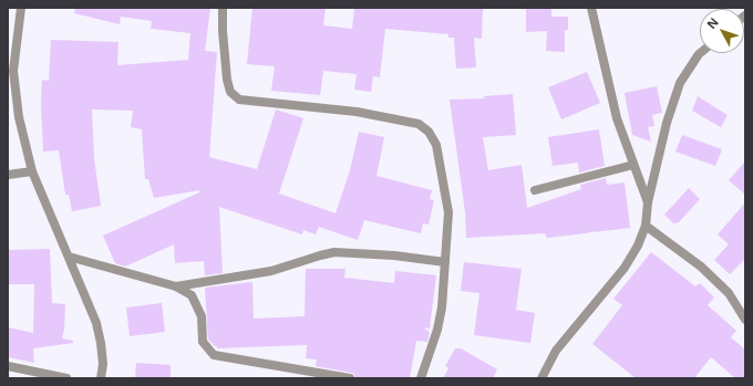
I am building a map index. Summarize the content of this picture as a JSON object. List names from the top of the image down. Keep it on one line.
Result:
{"north":"top left"}
